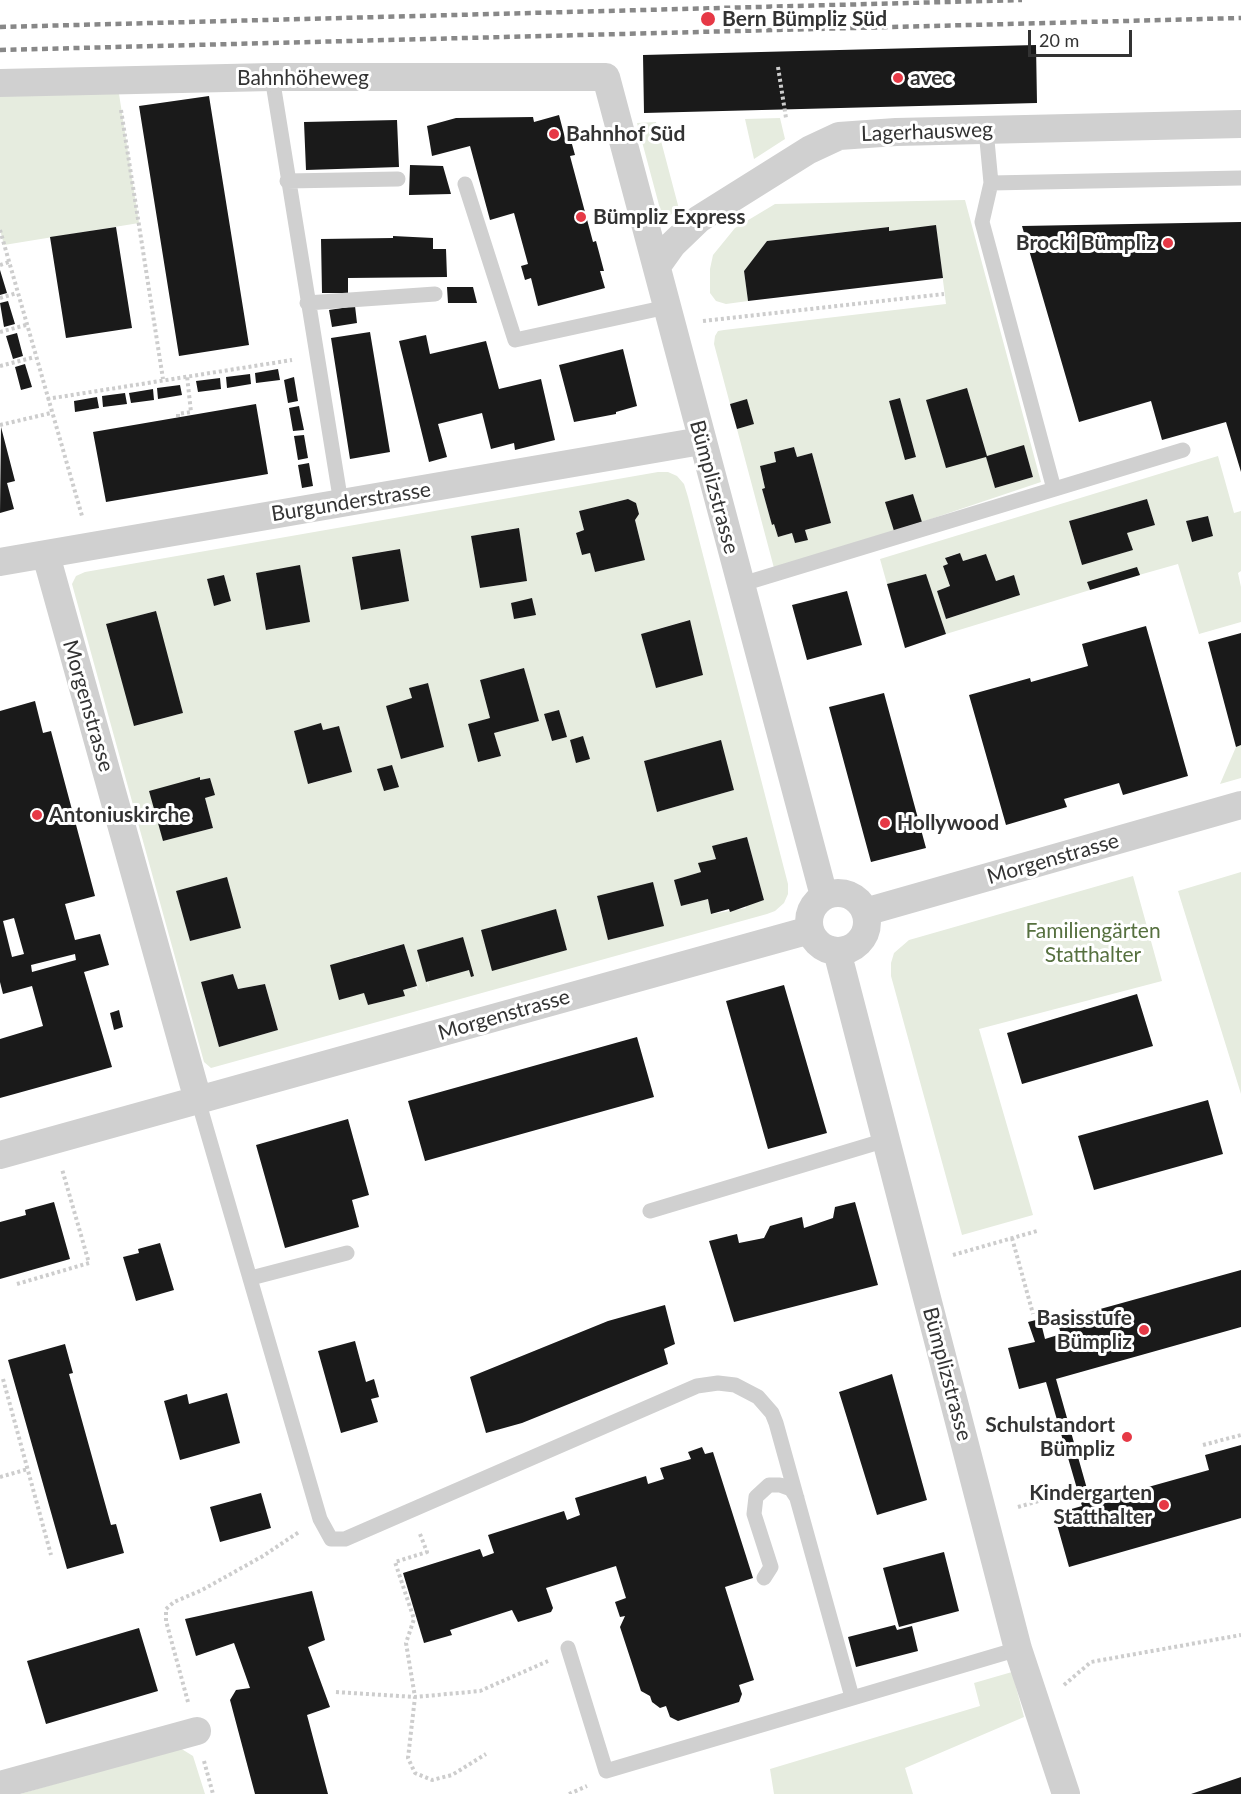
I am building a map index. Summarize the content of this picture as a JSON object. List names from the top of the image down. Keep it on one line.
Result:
{"streets":{"street":["Bahnhöheweg","Lagerhausweg","Bümplizstrasse","Burgunderstrasse","Morgenstrasse"]},"crossings":[["Bahnhöheweg","Bümplizstrasse"],["Lagerhausweg","Bümplizstrasse"],["Bümplizstrasse","Burgunderstrasse"],["Bümplizstrasse","Morgenstrasse"],["Burgunderstrasse","Morgenstrasse"]],"parks":["Familiengärten Statthalter"],"places":["Bern Bümpliz Süd","avec","Bahnhof Süd","Bümpliz Express","Brocki Bümpliz","Antoniuskirche","Hollywood","Basisstufe Bümpliz","Schulstandort Bümpliz","Kindergarten Statthalter"],"scale_bar":"20 m"}
